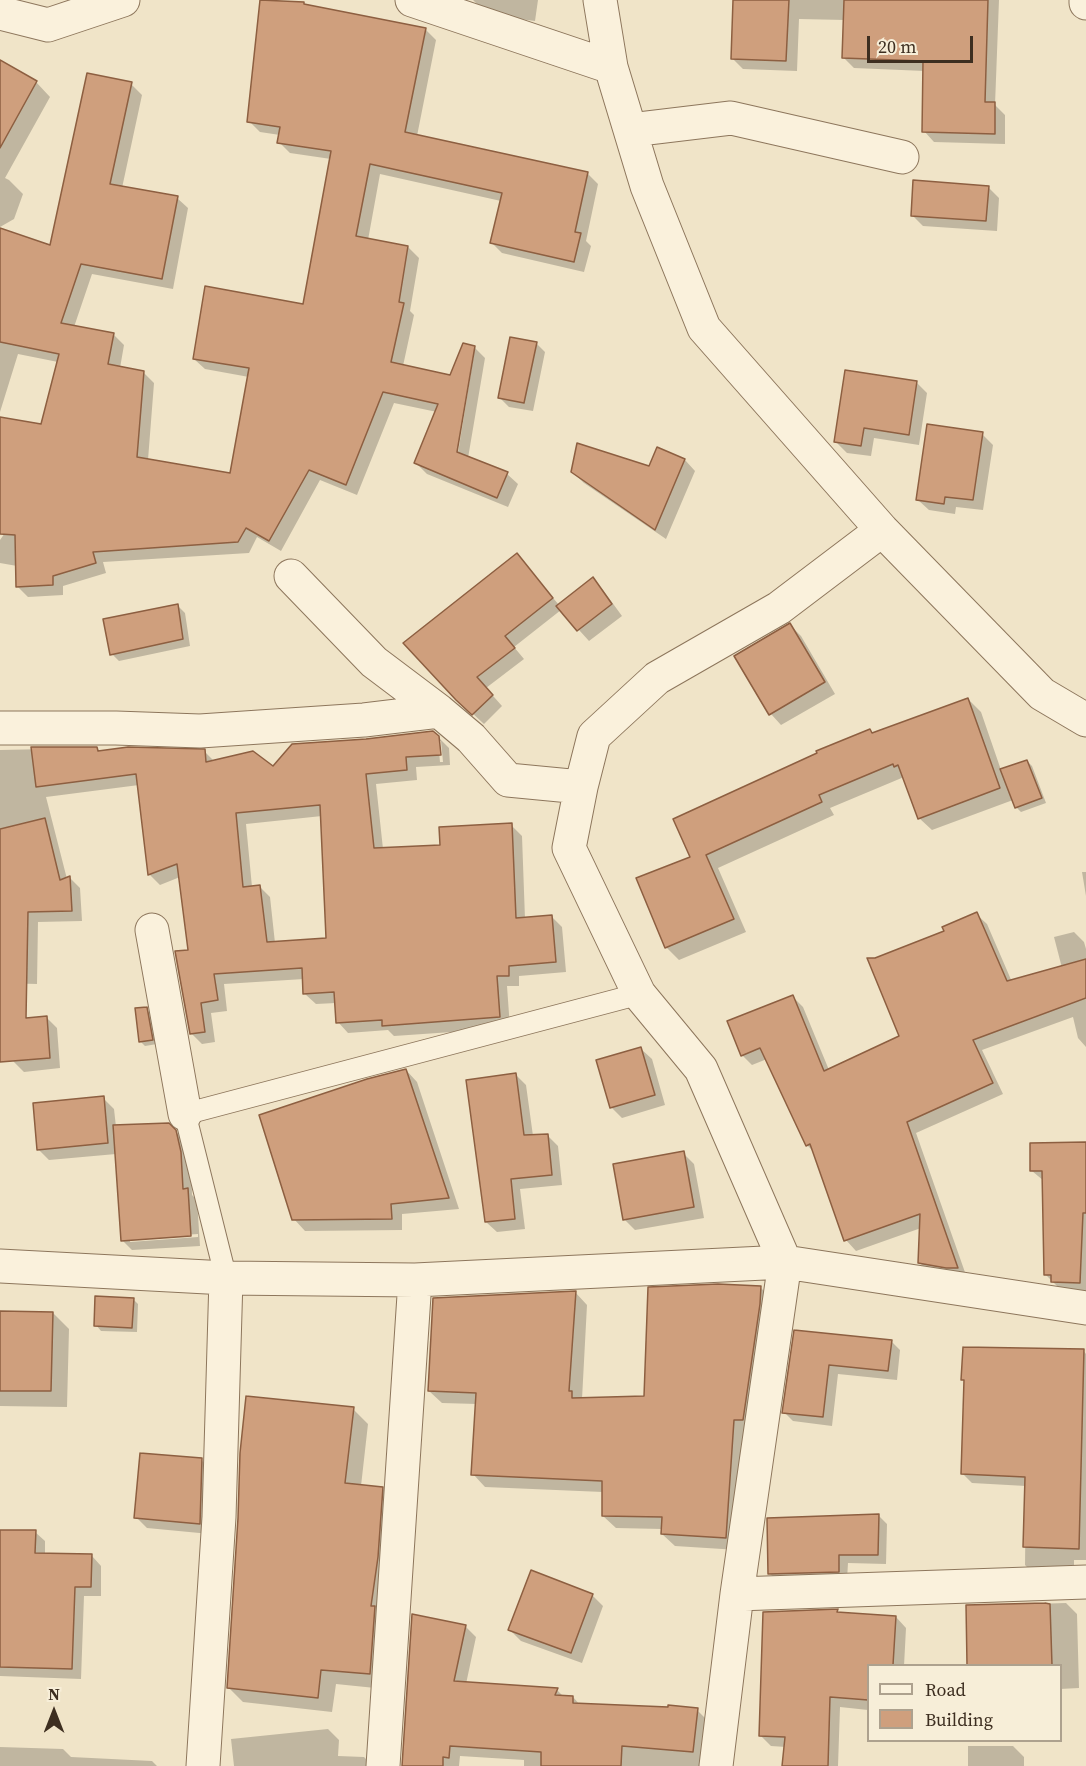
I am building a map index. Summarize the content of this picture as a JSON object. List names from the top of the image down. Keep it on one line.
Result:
{"legend":["Road","Building"],"scale_bar":"20 m","north":"top"}
